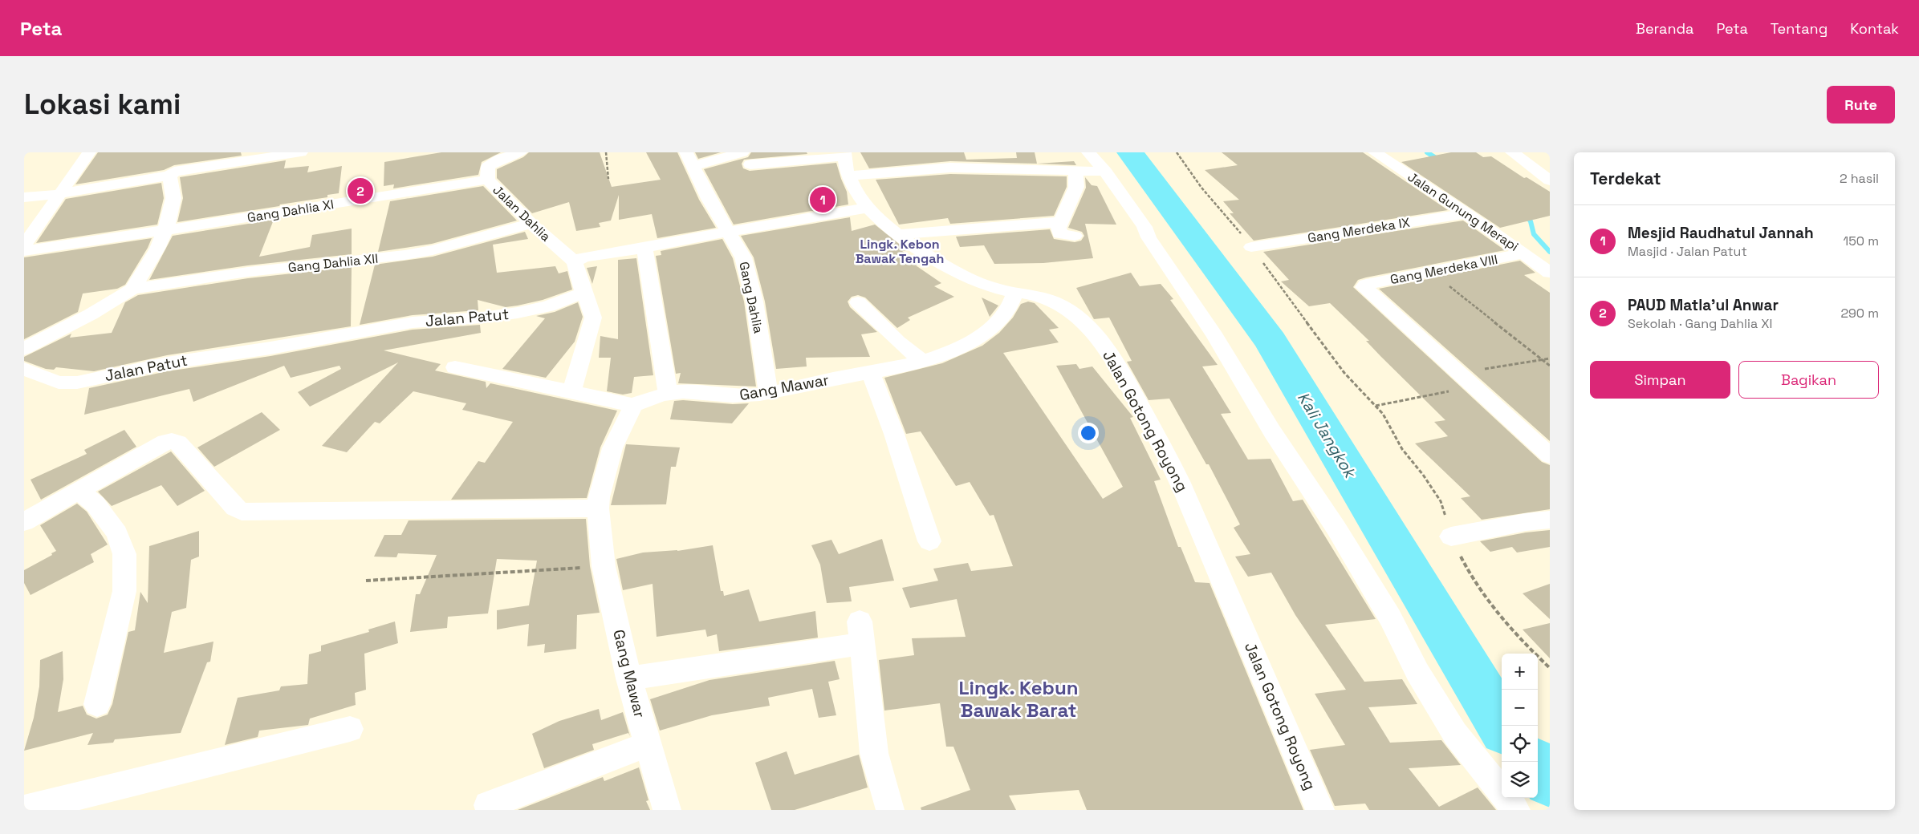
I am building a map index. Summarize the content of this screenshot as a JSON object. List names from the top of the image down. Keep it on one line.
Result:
{"streets":{"street":["Gang Dahlia XI","Jalan Gunung Merapi","Jalan Dahlia","Gang Merdeka IX","Gang Dahlia XII","Gang Merdeka VIII","Gang Dahlia","Jalan Patut","Gang Mawar","Jalan Gotong Royong"]},"crossings":[["Gang Dahlia XI","Jalan Dahlia"],["Jalan Gunung Merapi","Gang Merdeka IX"],["Jalan Gunung Merapi","Gang Merdeka VIII"],["Jalan Dahlia","Gang Dahlia XII"],["Gang Dahlia","Gang Mawar"],["Gang Mawar","Jalan Gotong Royong"]],"districts":["Lingk. Kebon Bawak Tengah","Lingk. Kebun Bawak Barat"],"water":["Kali Jangkok"],"page":{"header":"Peta","nav":["Beranda","Peta","Tentang","Kontak"],"buttons":["Rute",["Simpan","Bagikan"]],"title":"Lokasi kami","heading":["Terdekat","2 hasil"],"pins":["2","1"],"list":[{"mark":"1","name":"Mesjid Raudhatul Jannah","note":"Masjid · Jalan Patut","value":"150 m"},{"mark":"2","name":"PAUD Matla'ul Anwar","note":"Sekolah · Gang Dahlia XI","value":"290 m"}],"map_buttons":["+","−"]}}
